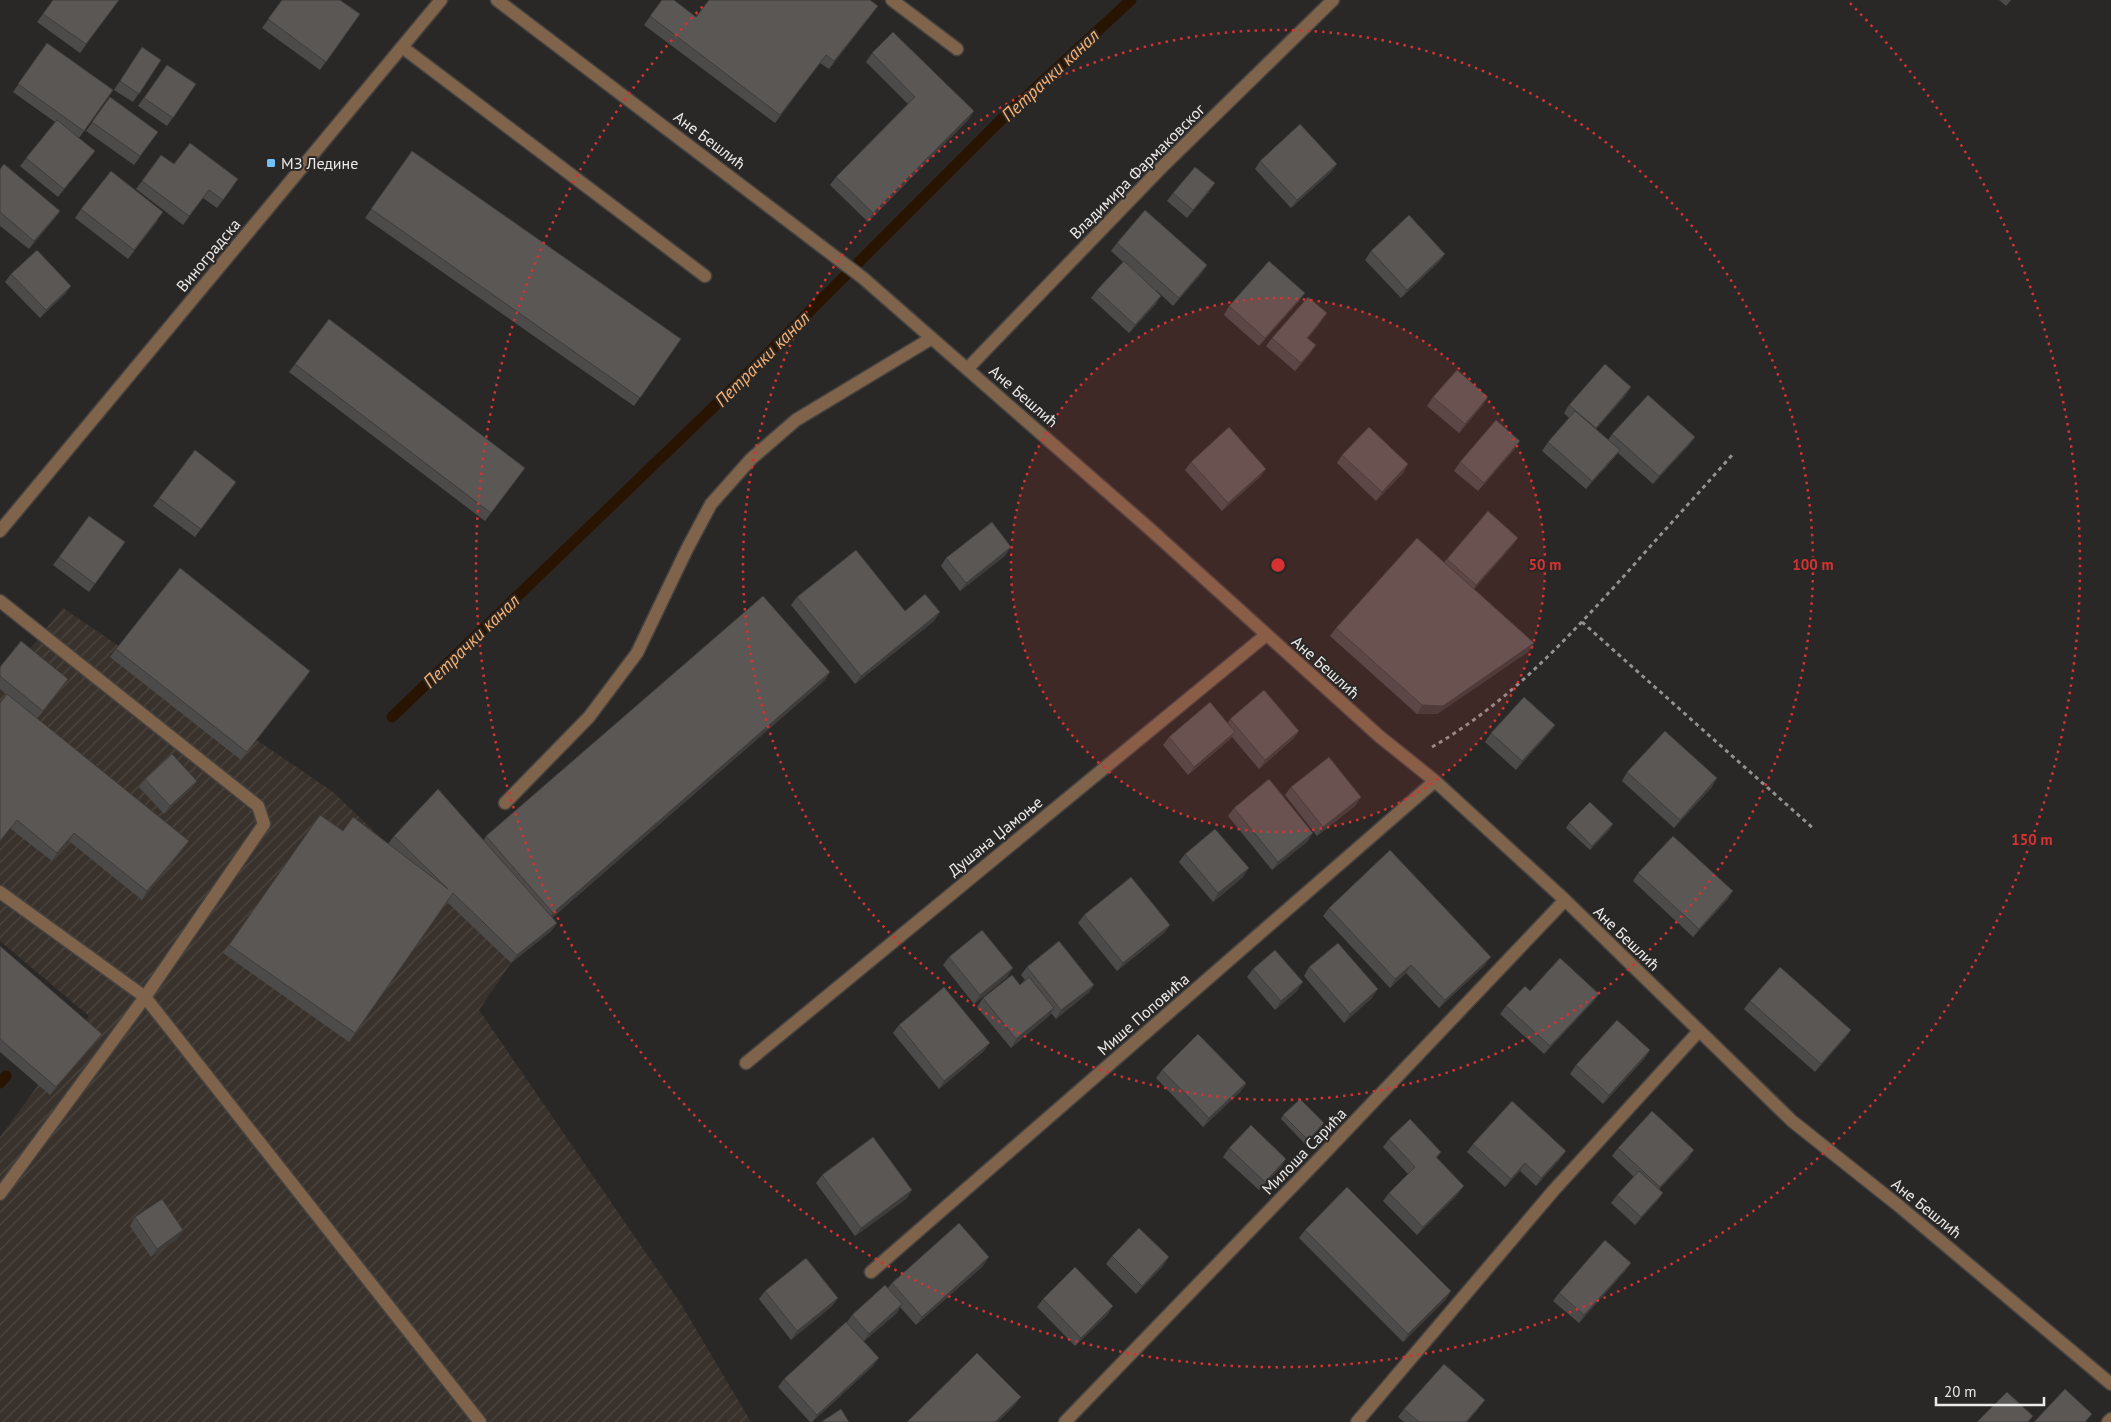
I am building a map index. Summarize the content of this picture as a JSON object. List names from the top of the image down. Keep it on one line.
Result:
{"streets":{"street":["Ане Бешлић","Владимира Фармаковског","Виноградска","Душана Џамоње","Мише Поповића","Милоша Сарића"]},"crossings":[["Ане Бешлић","Владимира Фармаковског"],["Ане Бешлић","Душана Џамоње"],["Ане Бешлић","Мише Поповића"],["Ане Бешлић","Милоша Сарића"]],"water":["Петрачки канал"],"places":{"transit":["МЗ Ледине"]},"scale_bar":"20 m","rings":["50 m","100 m","150 m"]}
